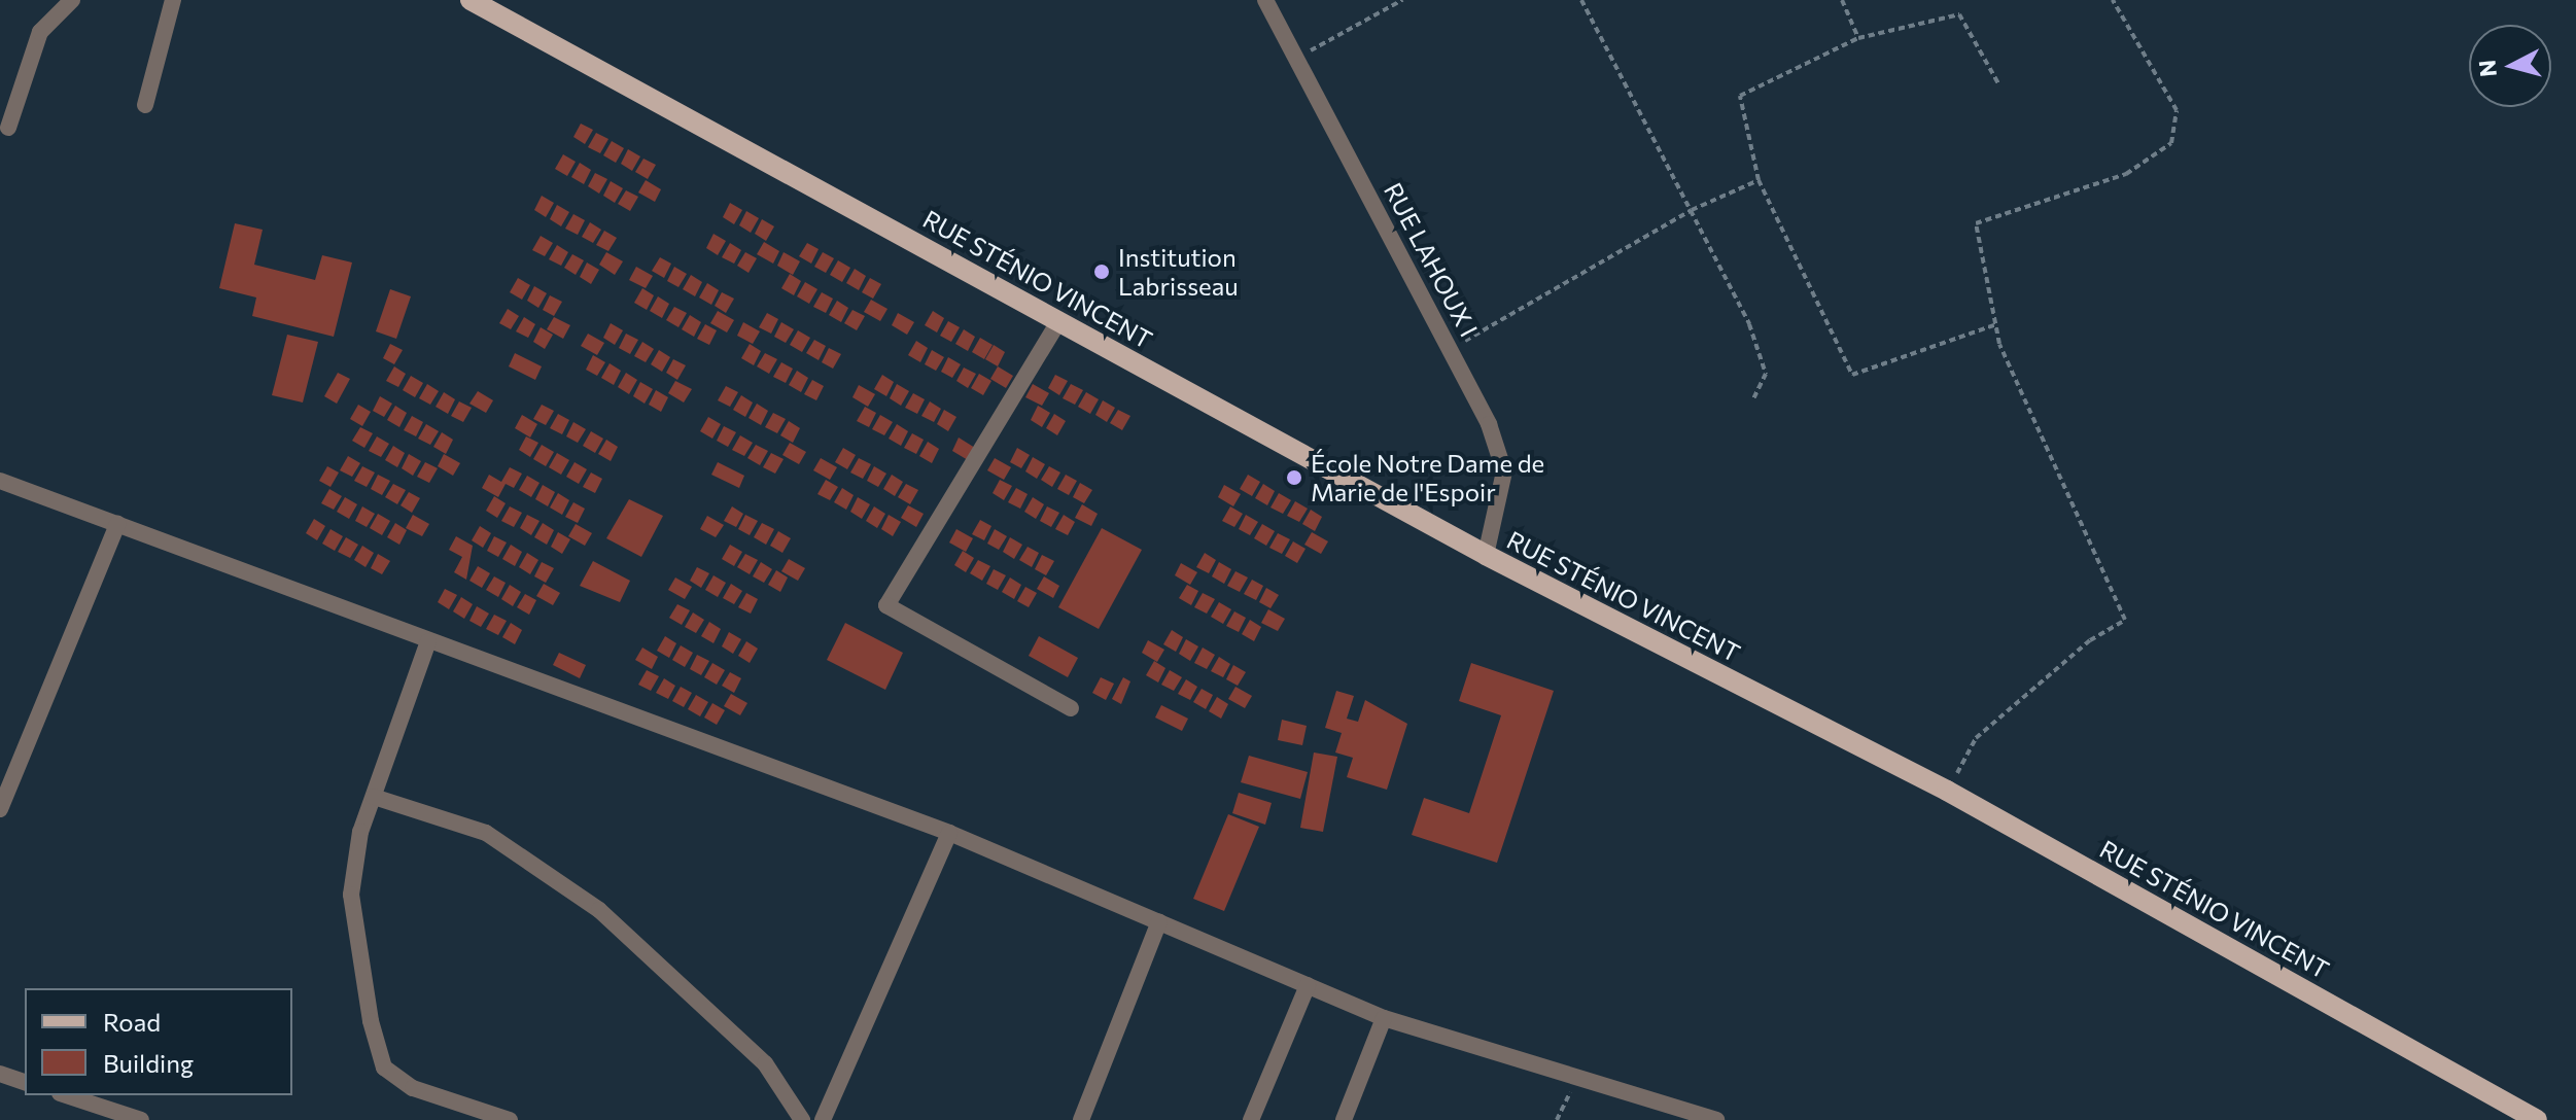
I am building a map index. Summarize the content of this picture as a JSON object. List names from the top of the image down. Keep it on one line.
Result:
{"streets":{"main road":["RUE STÉNIO VINCENT"],"street":["RUE LAHOUX I"]},"crossings":[["RUE LAHOUX I","RUE STÉNIO VINCENT"]],"places":["Institution Labrisseau","École Notre Dame de Marie de l'Espoir"],"legend":["Road","Building"],"north":"left"}
